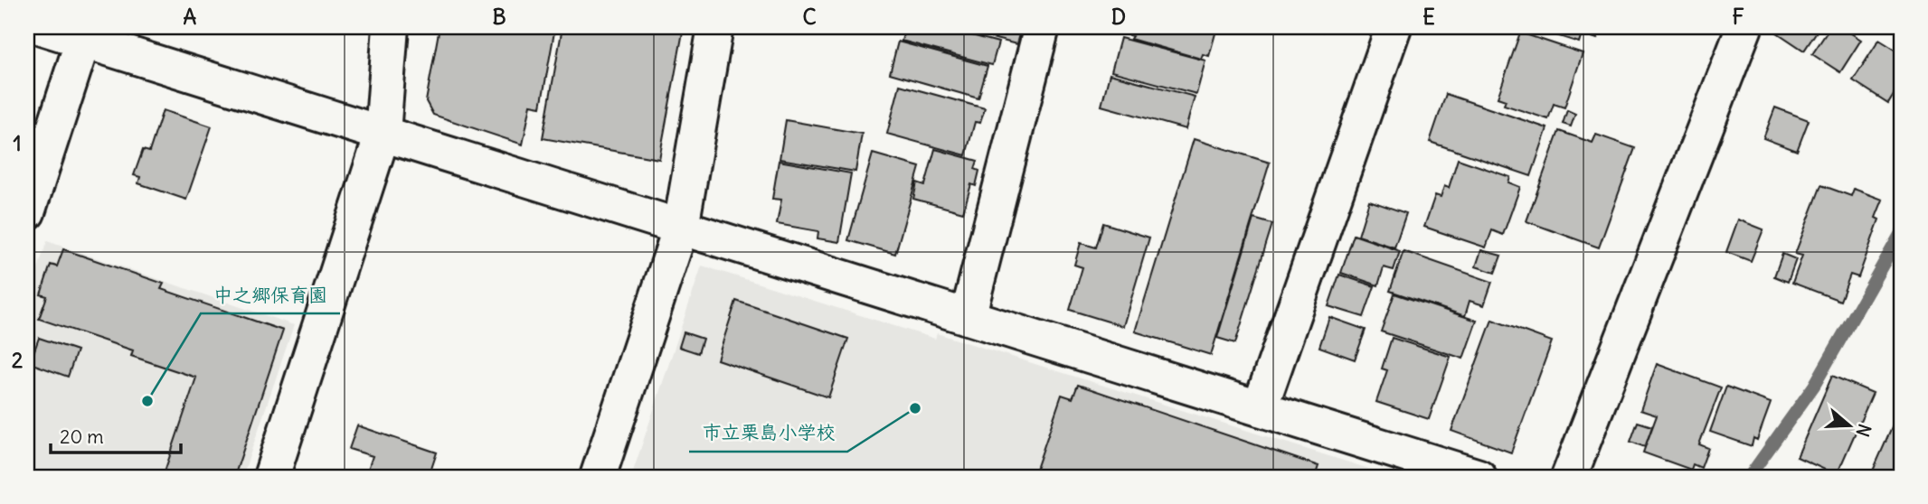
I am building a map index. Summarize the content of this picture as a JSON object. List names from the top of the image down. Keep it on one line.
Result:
{"places":["中之郷保育園","市立栗島小学校"],"scale_bar":"20 m","north":"right","grid":{"columns":["A","B","C","D","E","F"],"rows":["1","2"]}}
